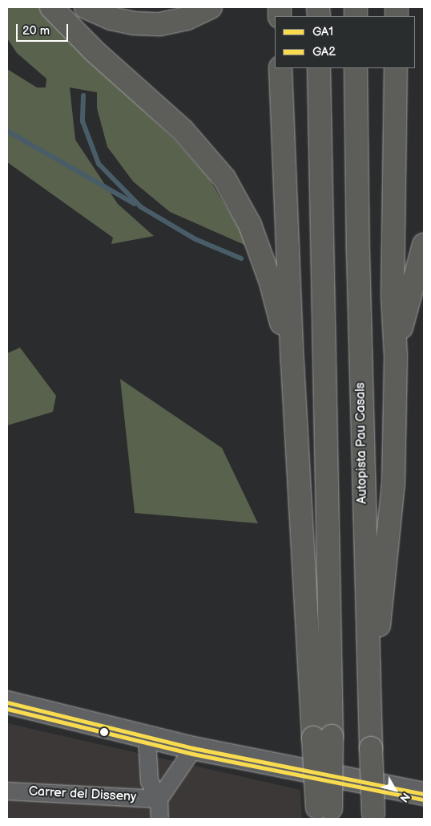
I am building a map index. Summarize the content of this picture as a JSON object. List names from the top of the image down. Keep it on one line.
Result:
{"streets":{"highway":["Autopista Pau Casals"],"street":["Carrer del Disseny"]},"lines":["transit line GA1","transit line GA2"],"legend":["GA1","GA2"],"scale_bar":"20 m","north":"bottom right"}
